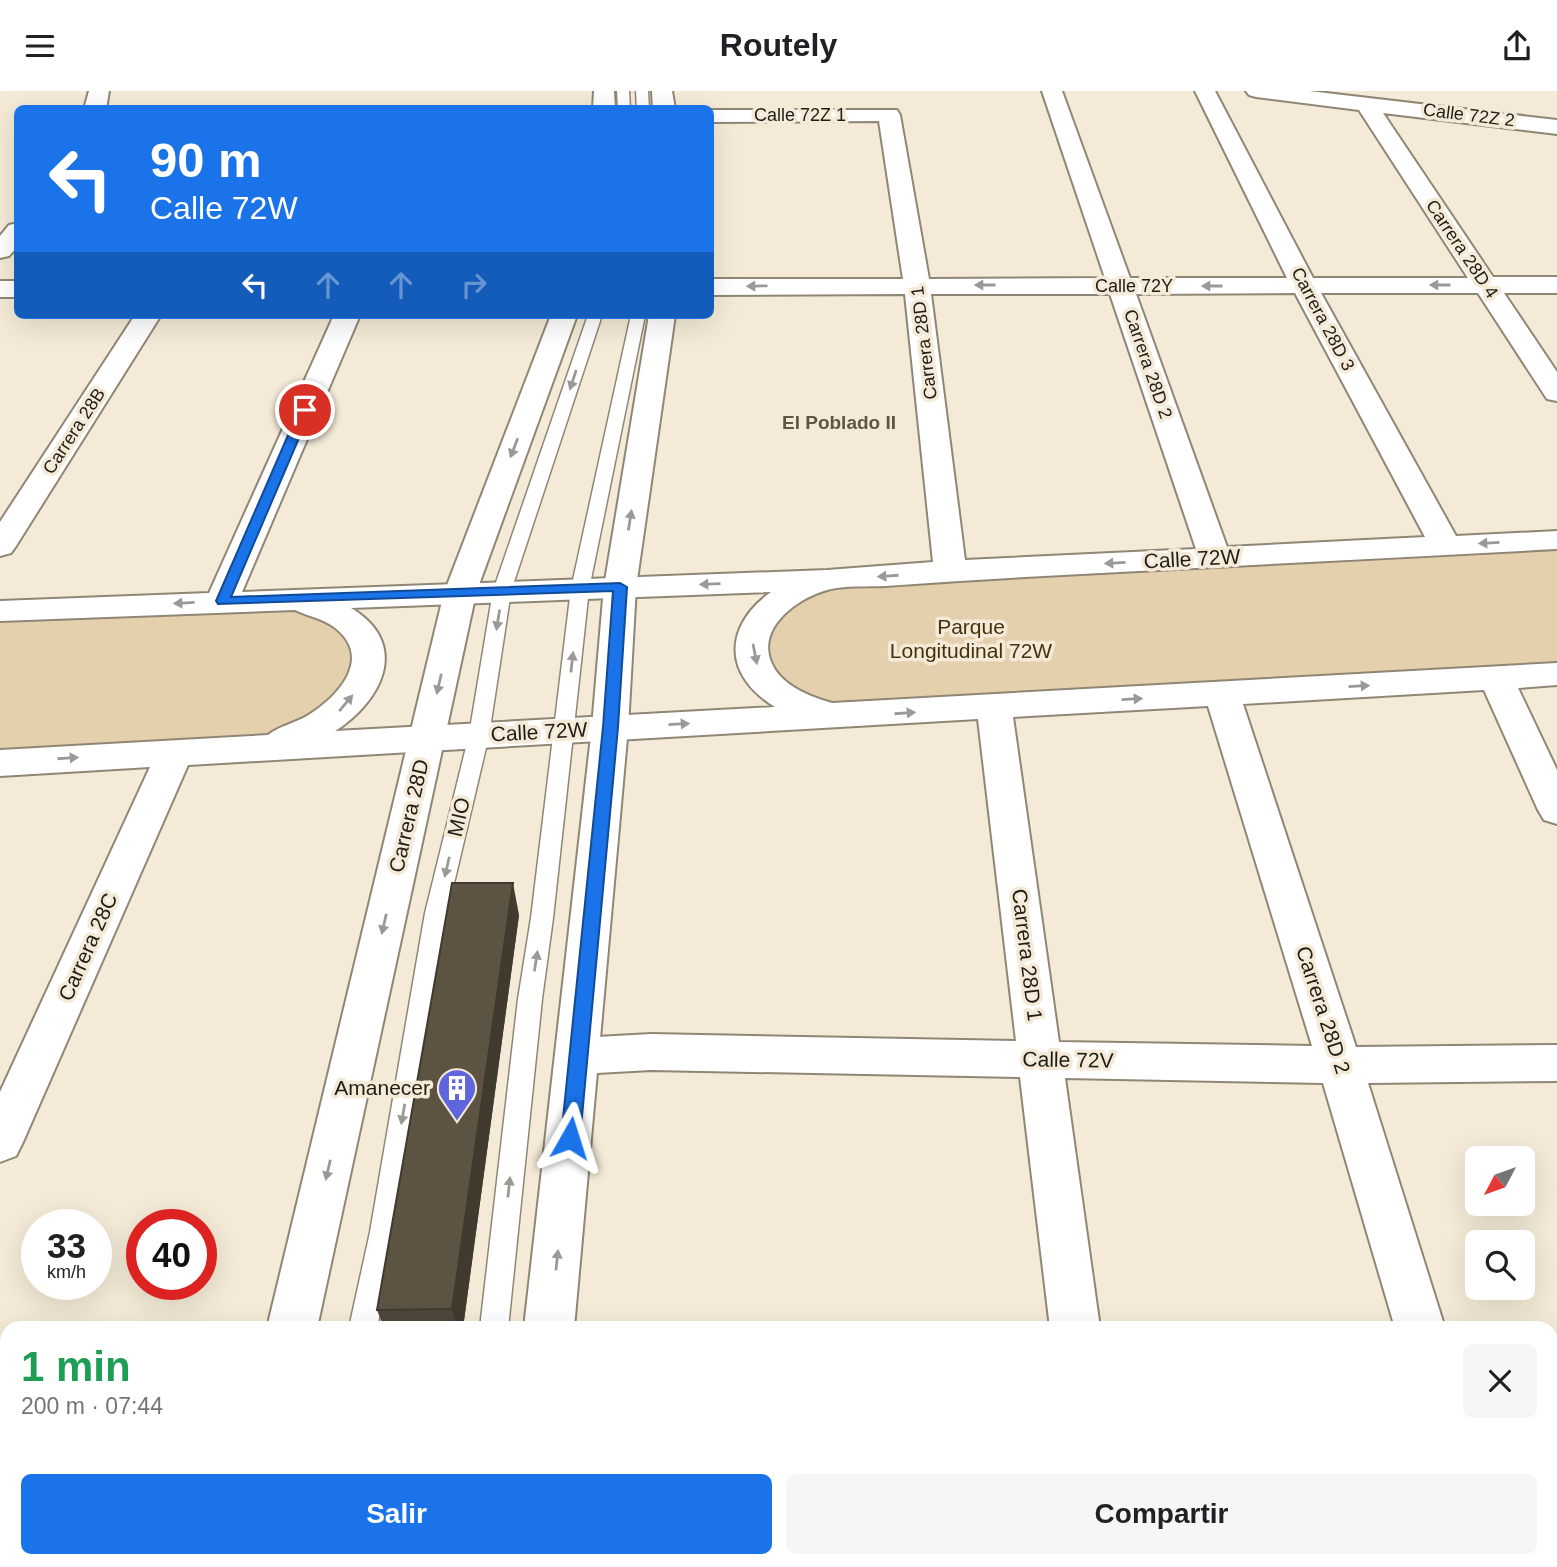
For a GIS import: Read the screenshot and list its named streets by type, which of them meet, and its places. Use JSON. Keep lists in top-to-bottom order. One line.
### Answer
{"streets":{"street":["Calle 72Z 1","Calle 72Z 2","Carrera 28D 4","Calle 72Y","Carrera 28D 3","Carrera 28D 1","Carrera 28D 2","Carrera 28B","Calle 72W","Carrera 28D","Carrera 28C","Calle 72V"],"lane":["MIO"]},"crossings":[["Calle 72Z 1","Carrera 28D 1"],["Calle 72Z 2","Carrera 28D 4"],["Carrera 28D 4","Calle 72Y"],["Calle 72Y","Carrera 28D 3"],["Calle 72Y","Carrera 28D 1"],["Calle 72Y","Carrera 28D 2"],["Carrera 28D 3","Calle 72W"],["Carrera 28D 1","Calle 72W"],["Carrera 28D 1","Calle 72V"],["Carrera 28D 2","Calle 72W"],["Carrera 28D 2","Calle 72V"],["Calle 72W","Carrera 28D"],["Calle 72W","MIO"],["Calle 72W","Carrera 28C"]],"one_way":["Calle 72Y"],"districts":["El Poblado II"],"parks":["Parque Longitudinal 72W"],"places":{"building":["Amanecer"]},"north":"bottom left","page":{"header":"Routely","turn":["90 m","Calle 72W"],"speed":"33 km/h","limit":"40","heading":["1 min","200 m · 07:44"],"buttons":["Salir","Compartir"]}}
